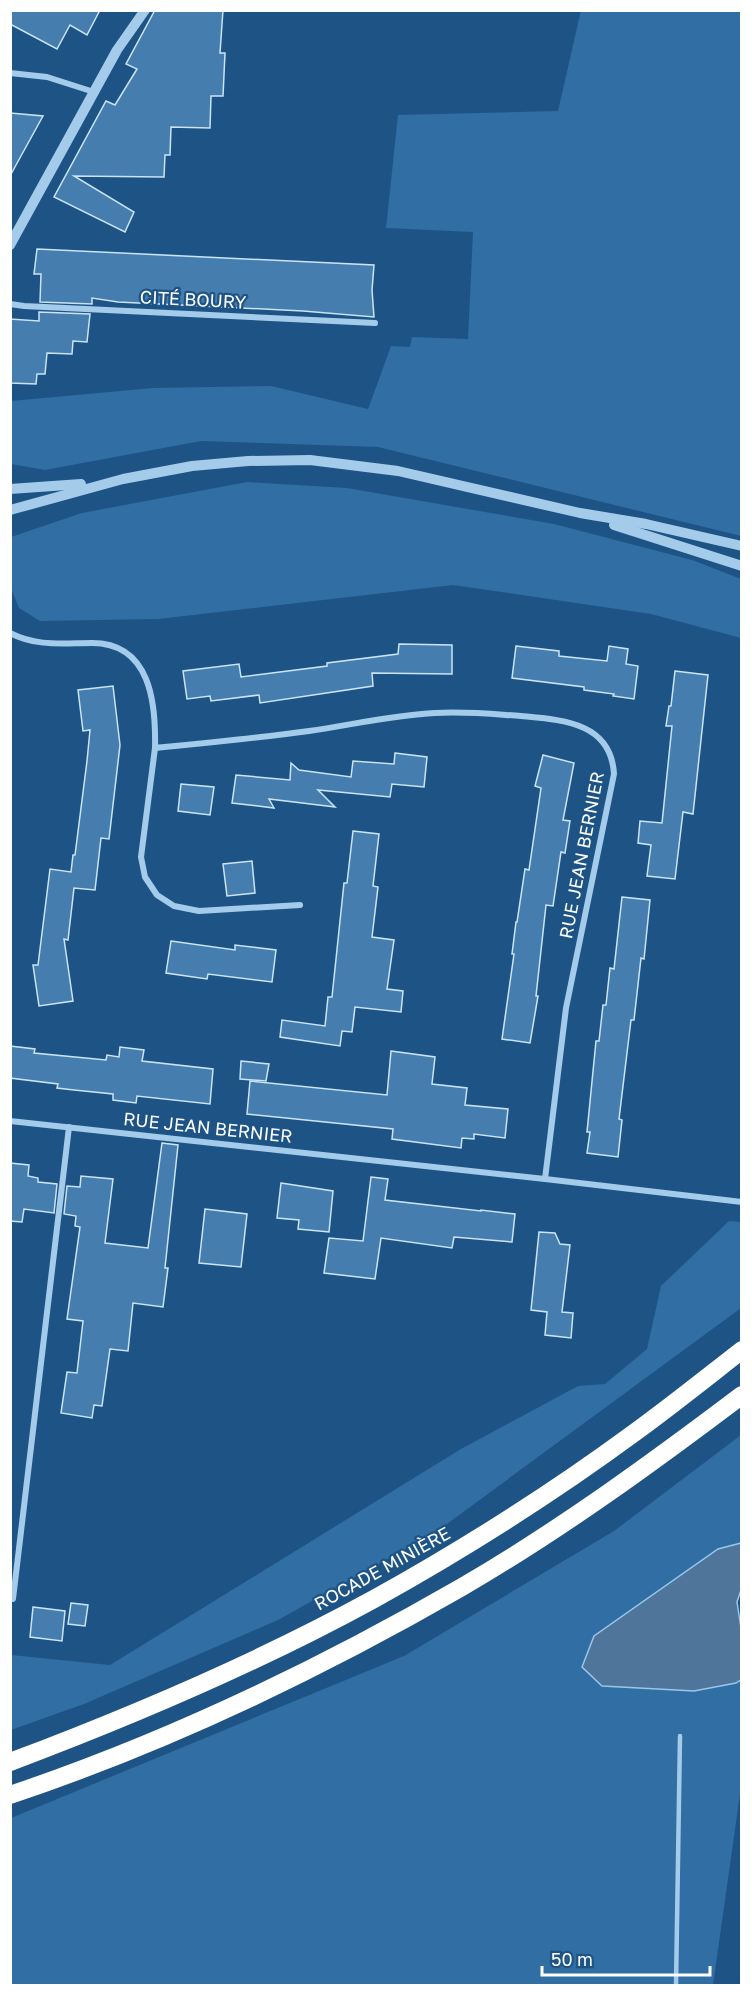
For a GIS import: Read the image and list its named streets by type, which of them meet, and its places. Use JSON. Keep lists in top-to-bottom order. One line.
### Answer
{"streets":{"highway":["ROCADE MINIÈRE"],"street":["CITÉ BOURY","RUE JEAN BERNIER"]},"scale_bar":"50 m"}
